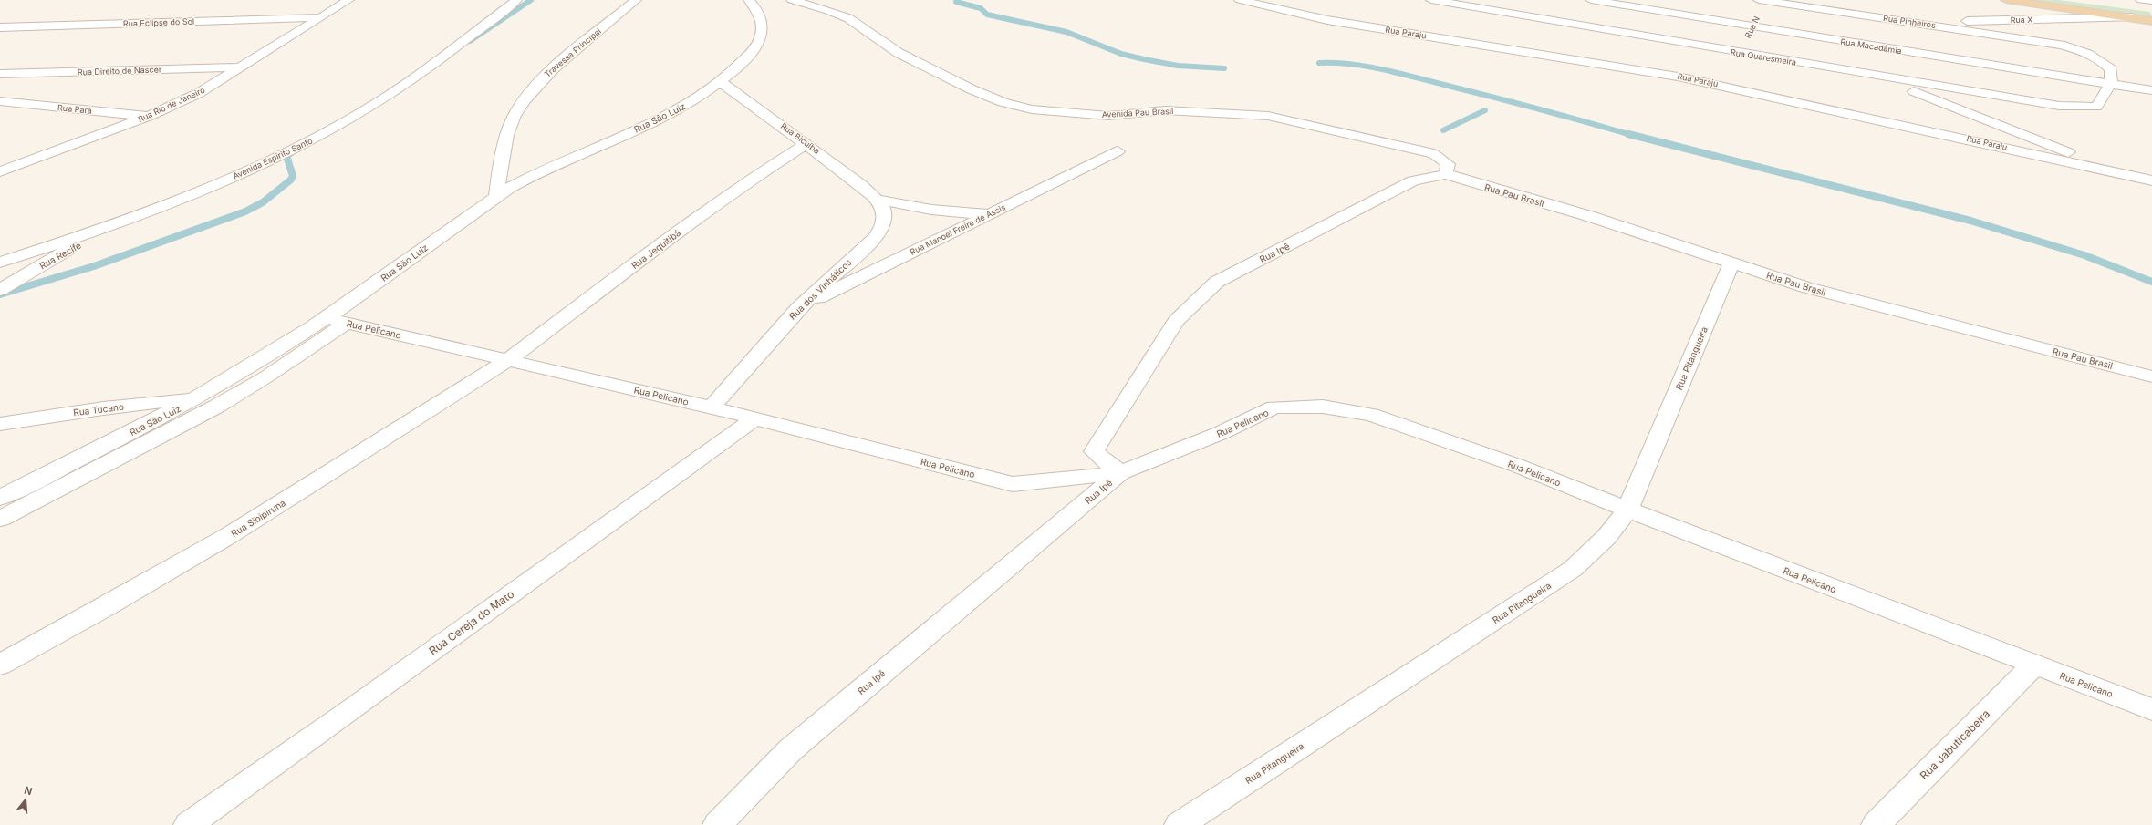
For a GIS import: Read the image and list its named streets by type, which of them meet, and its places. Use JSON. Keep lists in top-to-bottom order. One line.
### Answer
{"streets":{"street":["Rua X","Rua Pinheiros","Rua Eclipse do Sol","Rua N","Rua Paraju","Rua Macadâmia","Travessa Principal","Rua Quaresmeira","Rua Direito de Nascer","Rua Rio de Janeiro","Rua Pará","Avenida Pau Brasil","Rua São Luiz","Rua Bicuíba","Avenida Espírito Santo","Rua Pau Brasil","Rua Manoel Freire de Assis","Rua Jequitibá","Rua Ipê","Rua Recife","Rua dos Vinháticos","Rua Pelicano","Rua Pitangueira","Rua Tucano","Rua Sibipiruna","Rua Cereja do Mato","Rua Jabuticabeira"]},"crossings":[["Rua X","Rua Pinheiros"],["Rua Pinheiros","Rua N"],["Rua Pinheiros","Rua Macadâmia"],["Rua Pinheiros","Rua Quaresmeira"],["Rua Eclipse do Sol","Rua Rio de Janeiro"],["Rua N","Rua Macadâmia"],["Rua N","Rua Quaresmeira"],["Rua Macadâmia","Rua Quaresmeira"],["Travessa Principal","Rua São Luiz"],["Rua Direito de Nascer","Rua Rio de Janeiro"],["Rua Rio de Janeiro","Rua Pará"],["Avenida Pau Brasil","Rua Pau Brasil"],["Avenida Pau Brasil","Rua Ipê"],["Rua São Luiz","Rua Bicuíba"],["Rua São Luiz","Rua Pelicano"],["Rua São Luiz","Rua Tucano"],["Rua Bicuíba","Rua Jequitibá"],["Rua Bicuíba","Rua dos Vinháticos"],["Avenida Espírito Santo","Rua Recife"],["Rua Pau Brasil","Rua Ipê"],["Rua Pau Brasil","Rua Pitangueira"],["Rua Manoel Freire de Assis","Rua dos Vinháticos"],["Rua Jequitibá","Rua Pelicano"],["Rua Jequitibá","Rua Sibipiruna"],["Rua Ipê","Rua Pelicano"],["Rua dos Vinháticos","Rua Pelicano"],["Rua Pelicano","Rua Pitangueira"],["Rua Pelicano","Rua Sibipiruna"],["Rua Pelicano","Rua Cereja do Mato"],["Rua Pelicano","Rua Jabuticabeira"]],"north":"top"}
